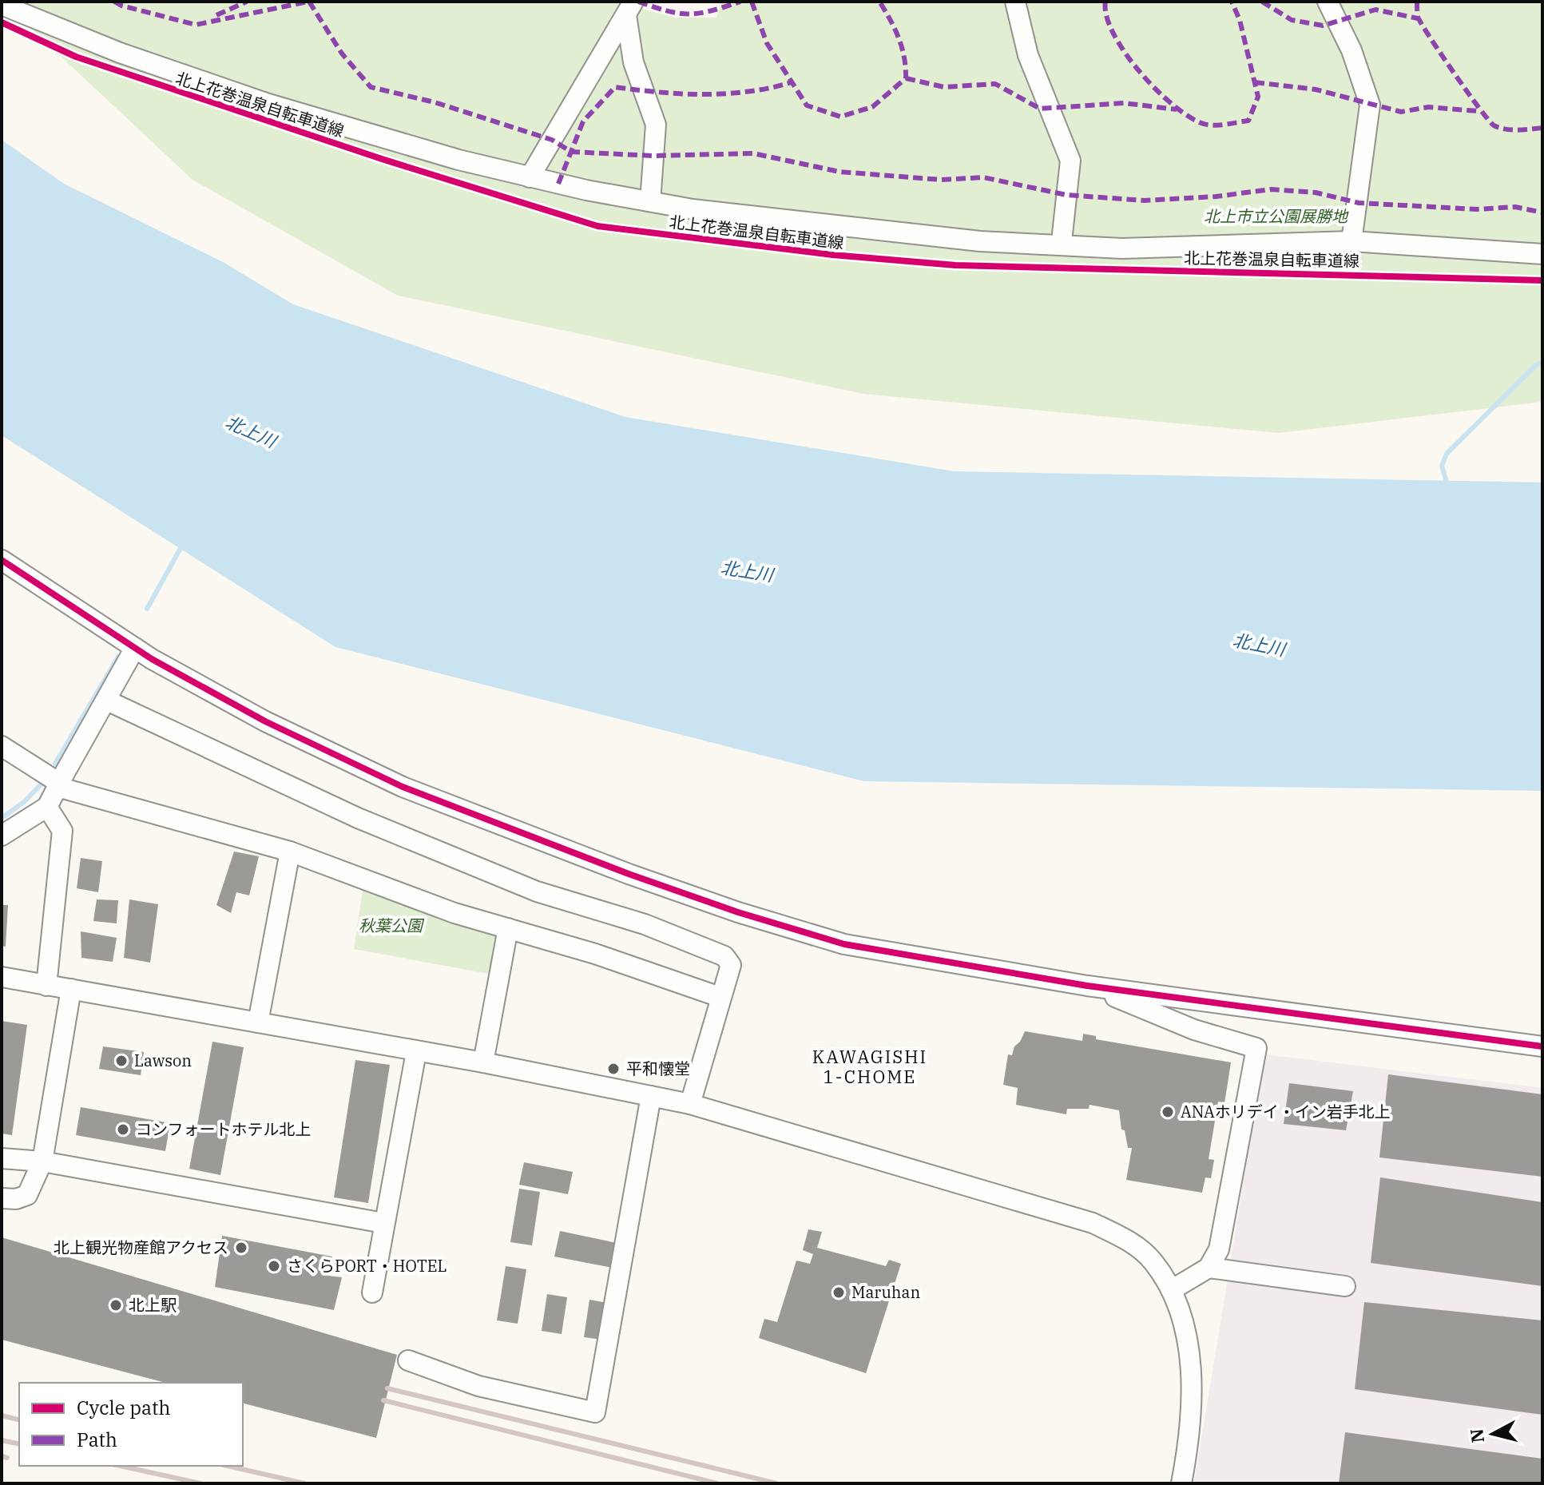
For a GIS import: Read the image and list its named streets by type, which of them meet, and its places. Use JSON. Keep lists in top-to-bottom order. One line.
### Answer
{"streets":{"cycle path":["北上花巻温泉自転車道線"]},"districts":["KAWAGISHI 1-CHOME"],"water":["北上川"],"parks":["北上市立公園展勝地","秋葉公園"],"places":["Lawson","平和懐堂","ANAホリデイ・イン岩手北上","コンフォートホテル北上","北上観光物産館アクセス","さくらPORT・HOTEL","Maruhan","北上駅"],"legend":["Cycle path","Path"],"north":"left"}
